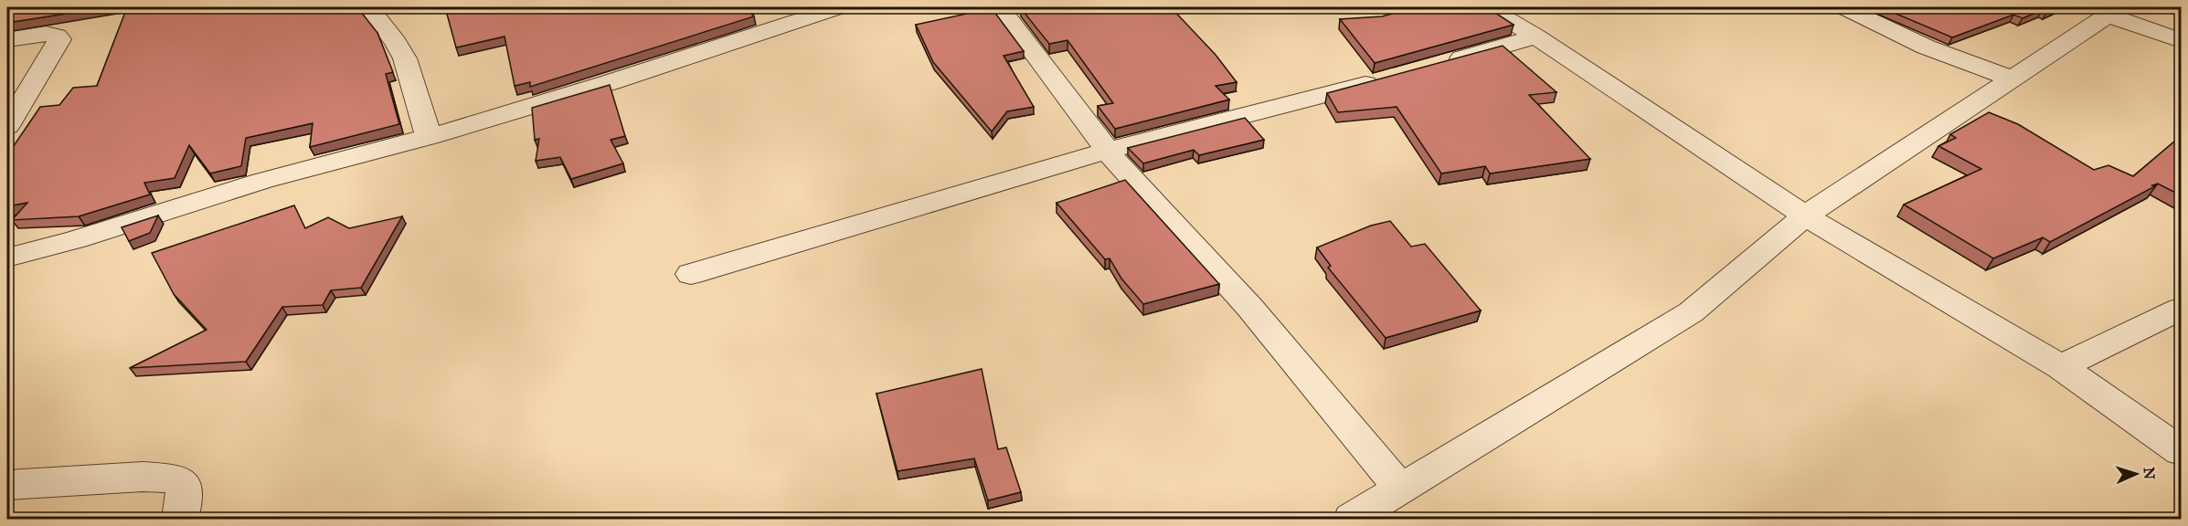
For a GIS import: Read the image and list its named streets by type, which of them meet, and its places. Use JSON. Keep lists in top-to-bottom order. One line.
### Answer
{"north":"right"}
